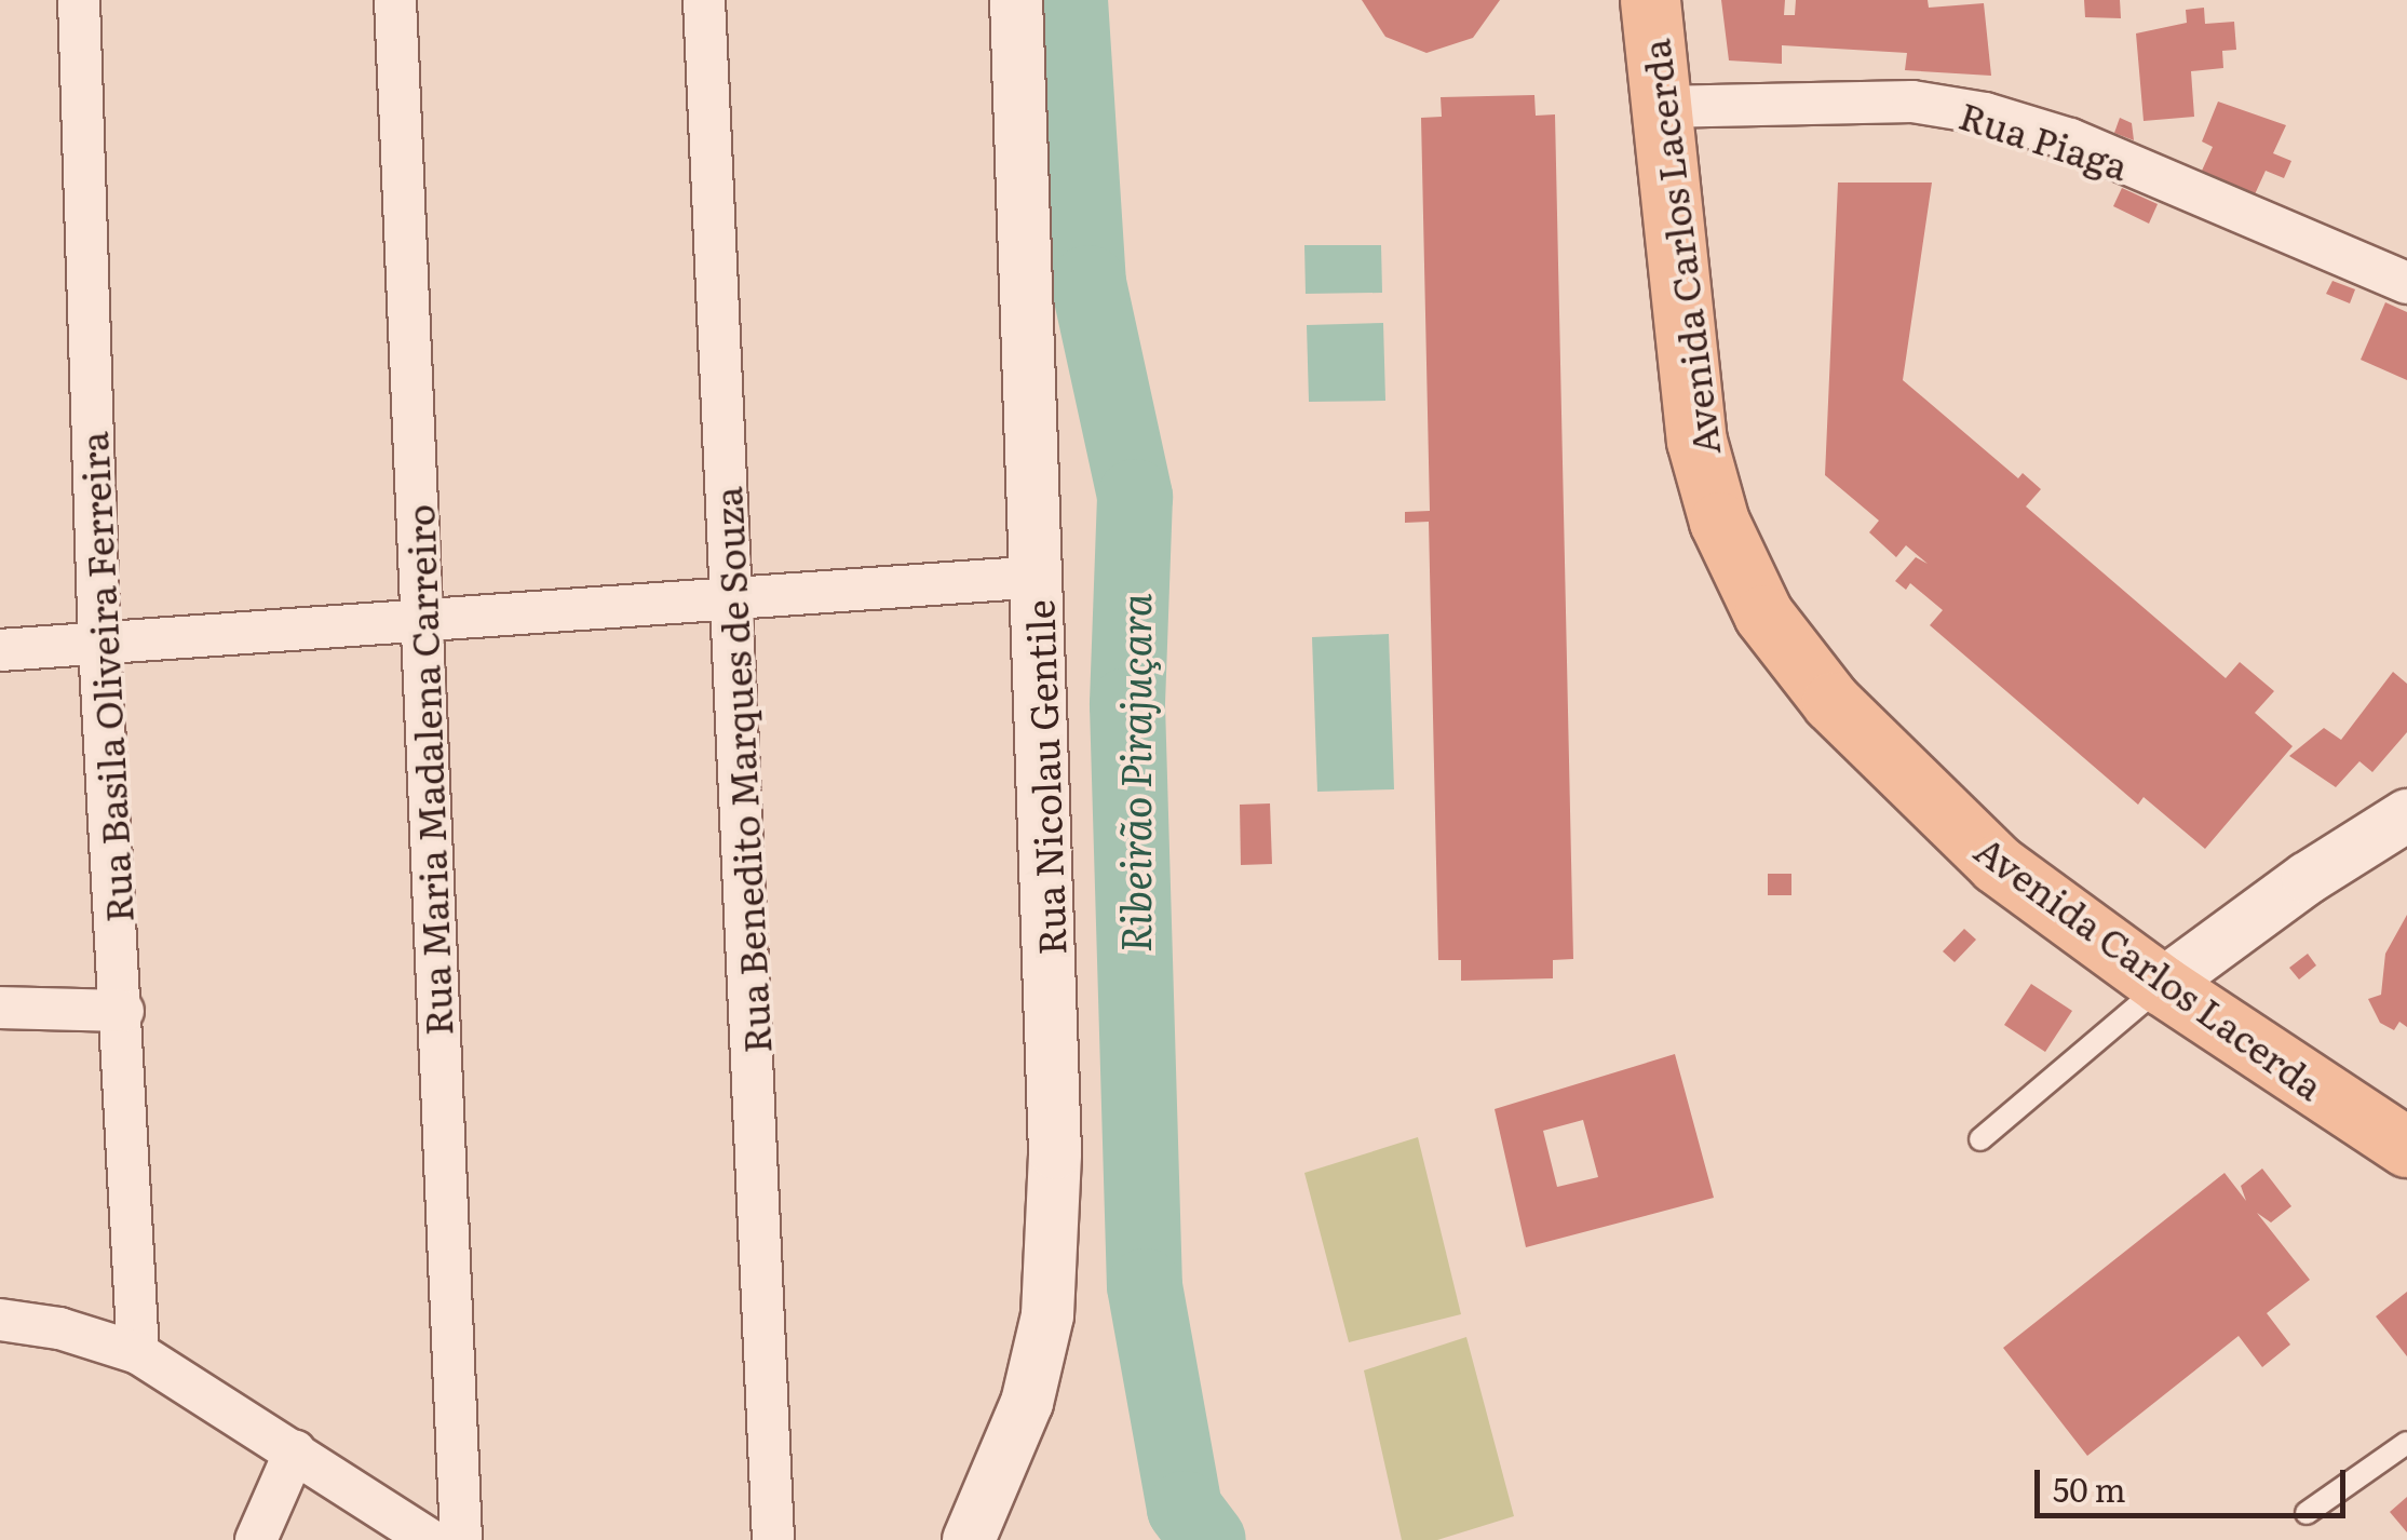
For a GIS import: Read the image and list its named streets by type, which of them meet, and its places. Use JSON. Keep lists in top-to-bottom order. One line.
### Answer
{"streets":{"main road":["Avenida Carlos Lacerda"],"street":["Rua Piaga","Rua Basila Oliveira Ferreira","Rua Maria Madalena Carreiro","Rua Benedito Marques de Souza","Rua Nicolau Gentile"]},"crossings":[["Rua Piaga","Avenida Carlos Lacerda"]],"water":["Ribeirão Pirajuçara"],"scale_bar":"50 m"}
